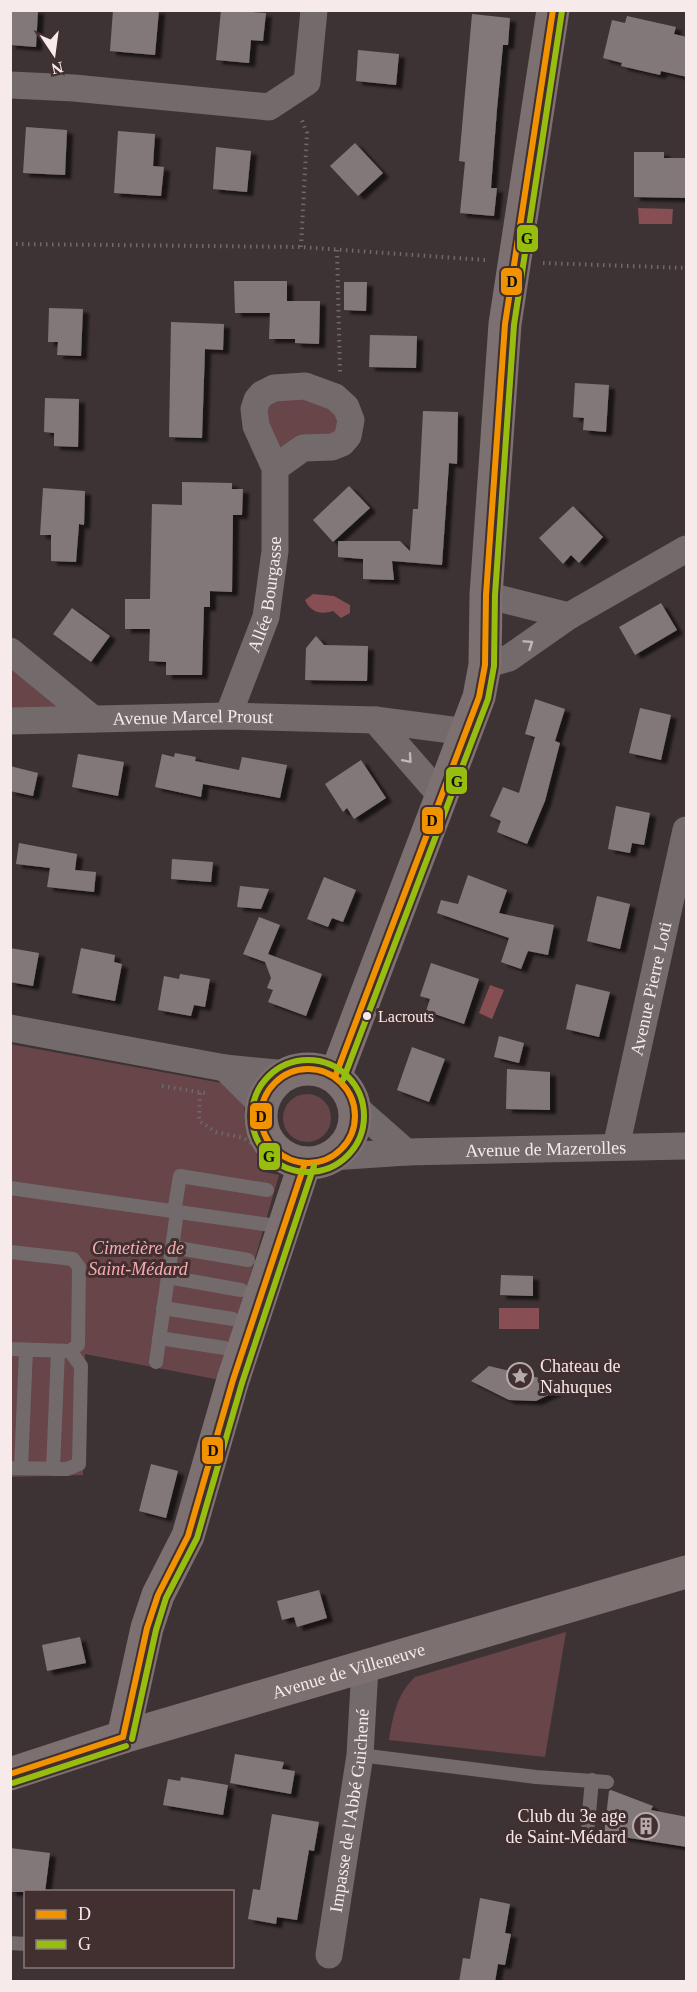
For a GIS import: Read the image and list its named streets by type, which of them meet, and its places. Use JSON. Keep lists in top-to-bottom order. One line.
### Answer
{"streets":{"street":["Allée Bourgasse","Avenue Marcel Proust","Avenue Pierre Loti","Avenue de Mazerolles","Avenue de Villeneuve","Impasse de l'Abbé Guichené"]},"crossings":[["Allée Bourgasse","Avenue Marcel Proust"],["Avenue Pierre Loti","Avenue de Mazerolles"],["Avenue de Villeneuve","Impasse de l'Abbé Guichené"]],"parks":["Cimetière de Saint-Médard"],"places":{"other":["Lacrouts"],"place":["Chateau de Nahuques"],"building":["Club du 3e age de Saint-Médard"]},"lines":["transit line D","transit line G"],"legend":["D","G"],"north":"bottom"}
